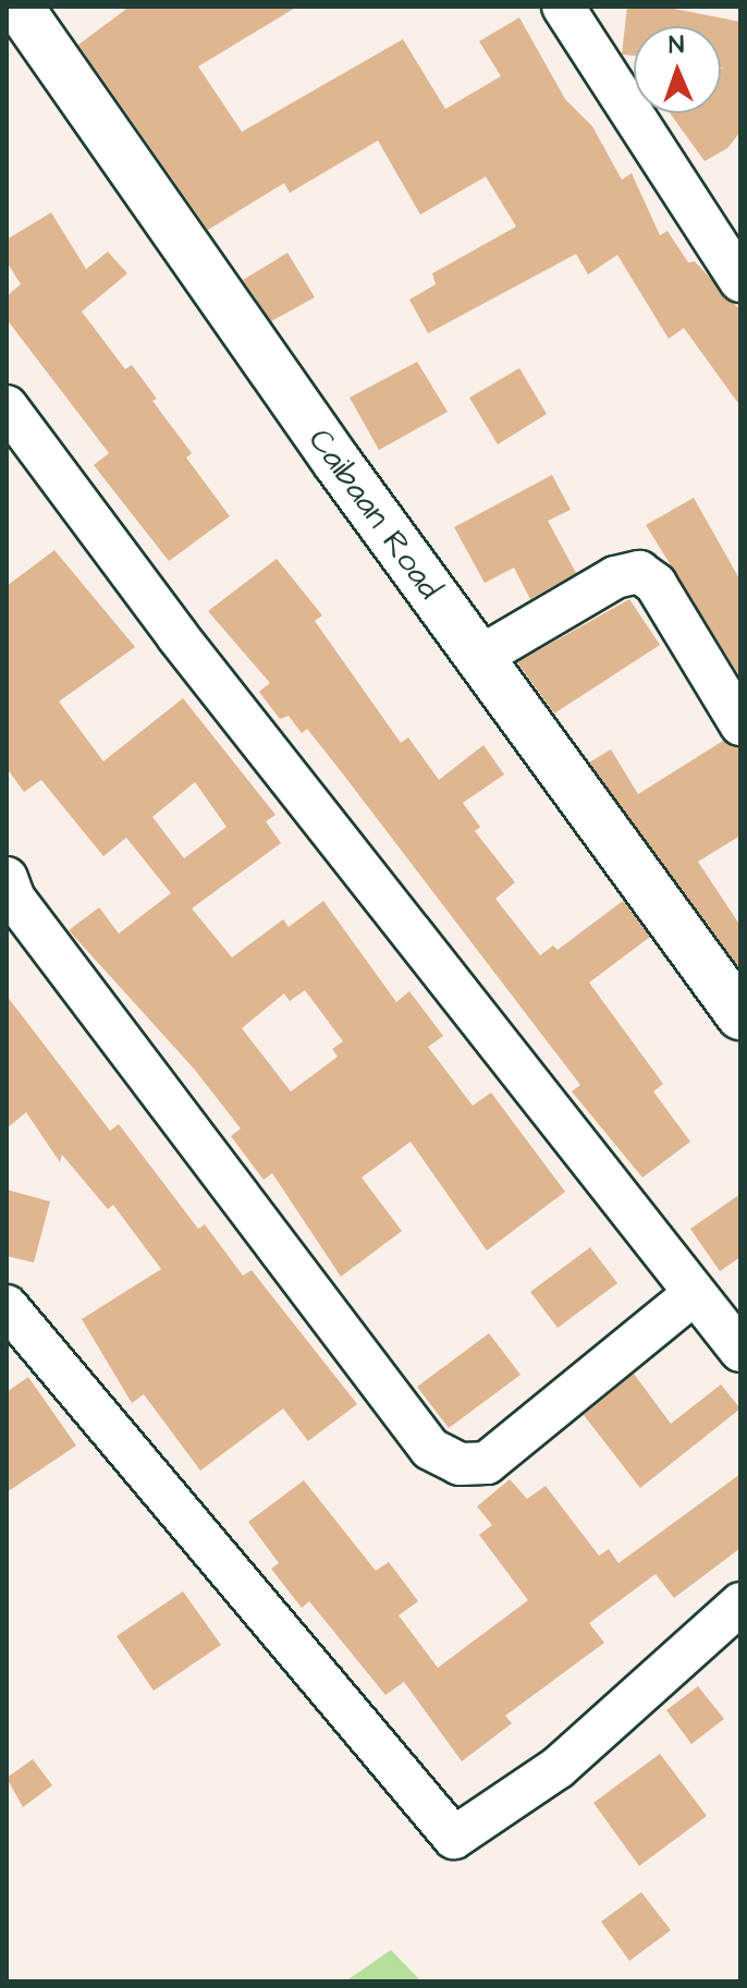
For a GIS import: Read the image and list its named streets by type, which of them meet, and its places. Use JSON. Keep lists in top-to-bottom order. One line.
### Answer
{"streets":{"street":["Caibaan Road"]},"north":"top"}
